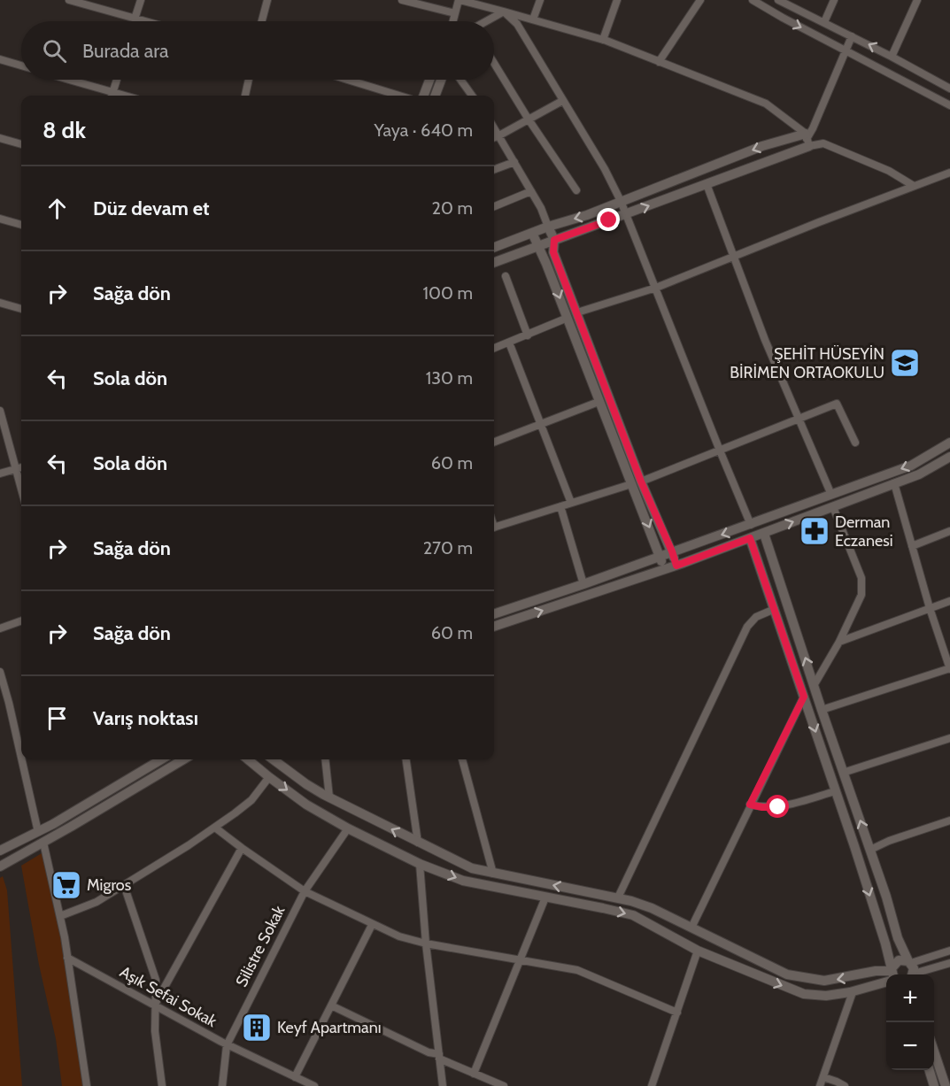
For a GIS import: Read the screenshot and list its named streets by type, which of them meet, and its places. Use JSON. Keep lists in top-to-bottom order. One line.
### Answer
{"streets":{"street":["Silistre Sokak","Aşık Sefai Sokak"]},"crossings":[["Silistre Sokak","Aşık Sefai Sokak"]],"places":{"school or university":["ŞEHİT HÜSEYİN BİRİMEN ORTAOKULU"],"pharmacy":["Derman Eczanesi"],"supermarket":["Migros"],"building":["Keyf Apartmanı"]},"page":{"search":"Burada ara","heading":["8 dk","Yaya · 640 m"],"list":[["Düz devam et","20 m"],["Sağa dön","100 m"],["Sola dön","130 m"],["Sola dön","60 m"],["Sağa dön","270 m"],["Sağa dön","60 m"],"Varış noktası"],"map_buttons":["+","−"]}}
